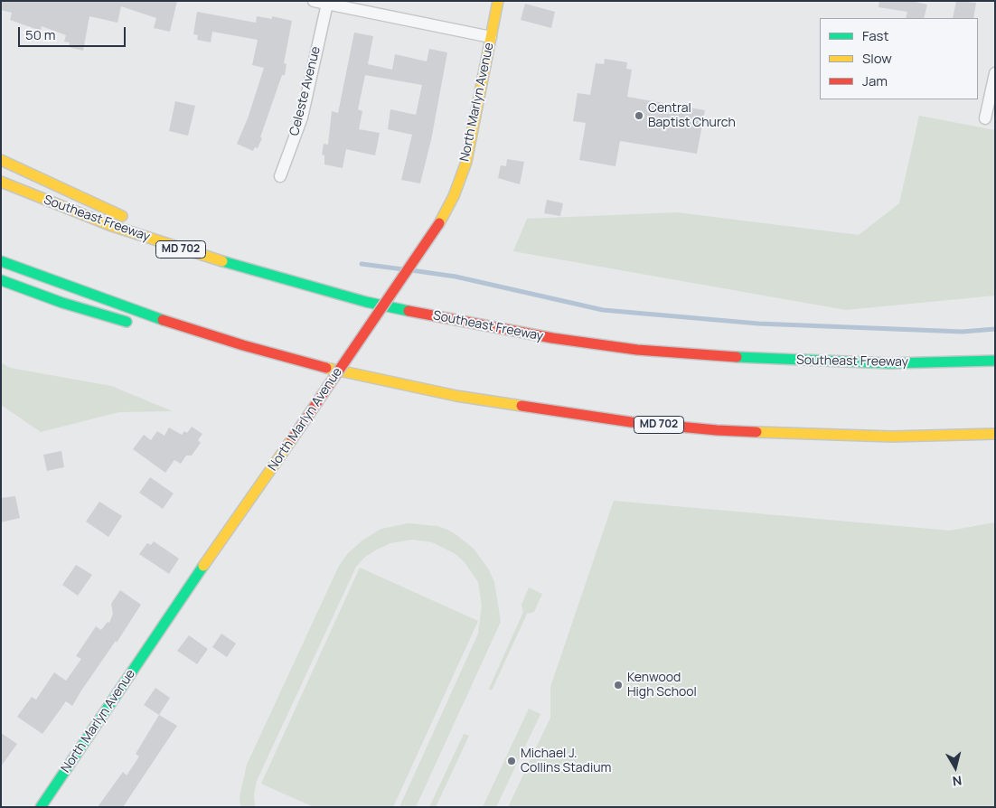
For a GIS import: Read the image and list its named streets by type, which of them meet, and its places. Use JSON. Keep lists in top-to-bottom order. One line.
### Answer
{"streets":{"main road":["North Marlyn Avenue","Southeast Freeway","MD 702"],"street":["Celeste Avenue"]},"places":["Central Baptist Church","Kenwood High School","Michael J. Collins Stadium"],"legend":["Fast","Slow","Jam"],"scale_bar":"50 m","north":"bottom"}
